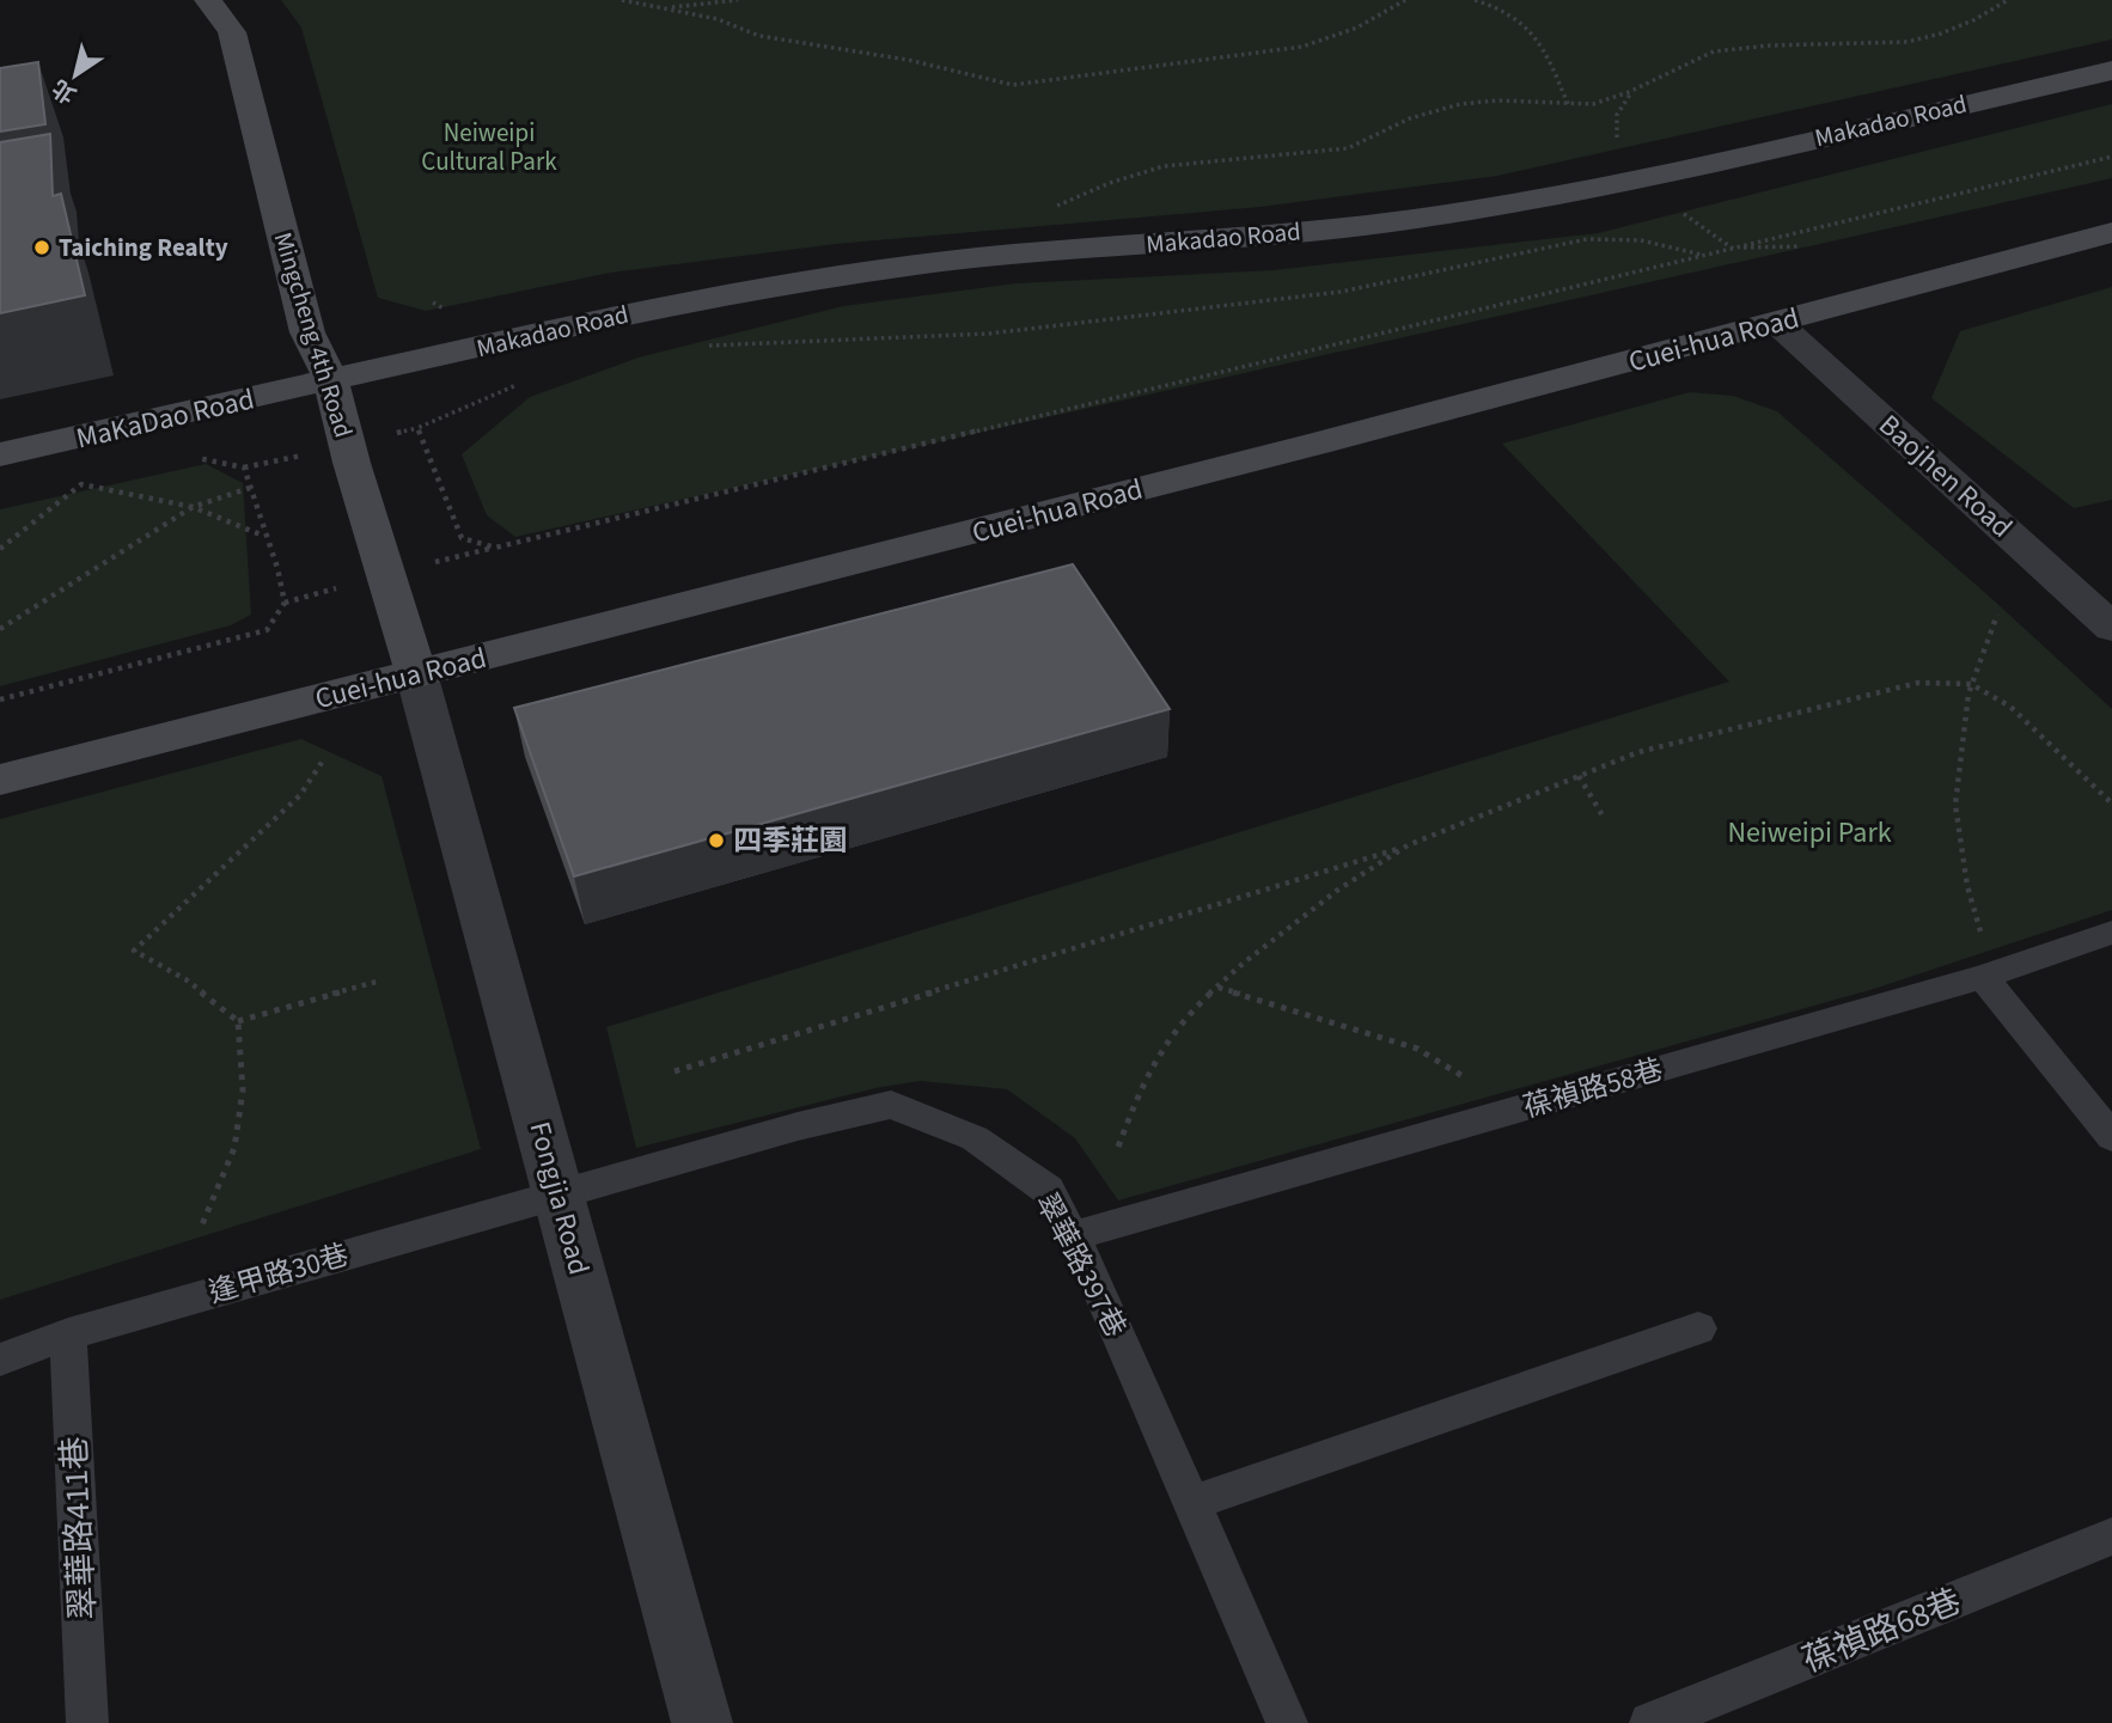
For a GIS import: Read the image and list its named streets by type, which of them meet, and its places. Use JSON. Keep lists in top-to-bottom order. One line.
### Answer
{"streets":{"street":["Makadao Road","Mingcheng 4th Road","Cuei-hua Road","MaKaDao Road","Baojhen Road","Fongjia Road"],"lane":["葆禎路58巷","翠華路397巷","逢甲路30巷","翠華路411巷","葆禎路68巷"]},"crossings":[["Makadao Road","Mingcheng 4th Road"],["Makadao Road","MaKaDao Road"],["Mingcheng 4th Road","Cuei-hua Road"],["Mingcheng 4th Road","MaKaDao Road"],["Mingcheng 4th Road","Fongjia Road"],["Cuei-hua Road","Baojhen Road"],["Cuei-hua Road","Fongjia Road"],["葆禎路58巷","翠華路397巷"],["Fongjia Road","翠華路397巷"],["Fongjia Road","逢甲路30巷"],["翠華路397巷","逢甲路30巷"],["逢甲路30巷","翠華路411巷"]],"parks":["Neiweipi Cultural Park","Neiweipi Park"],"places":["Taiching Realty","四季莊園"],"north":"bottom left"}
